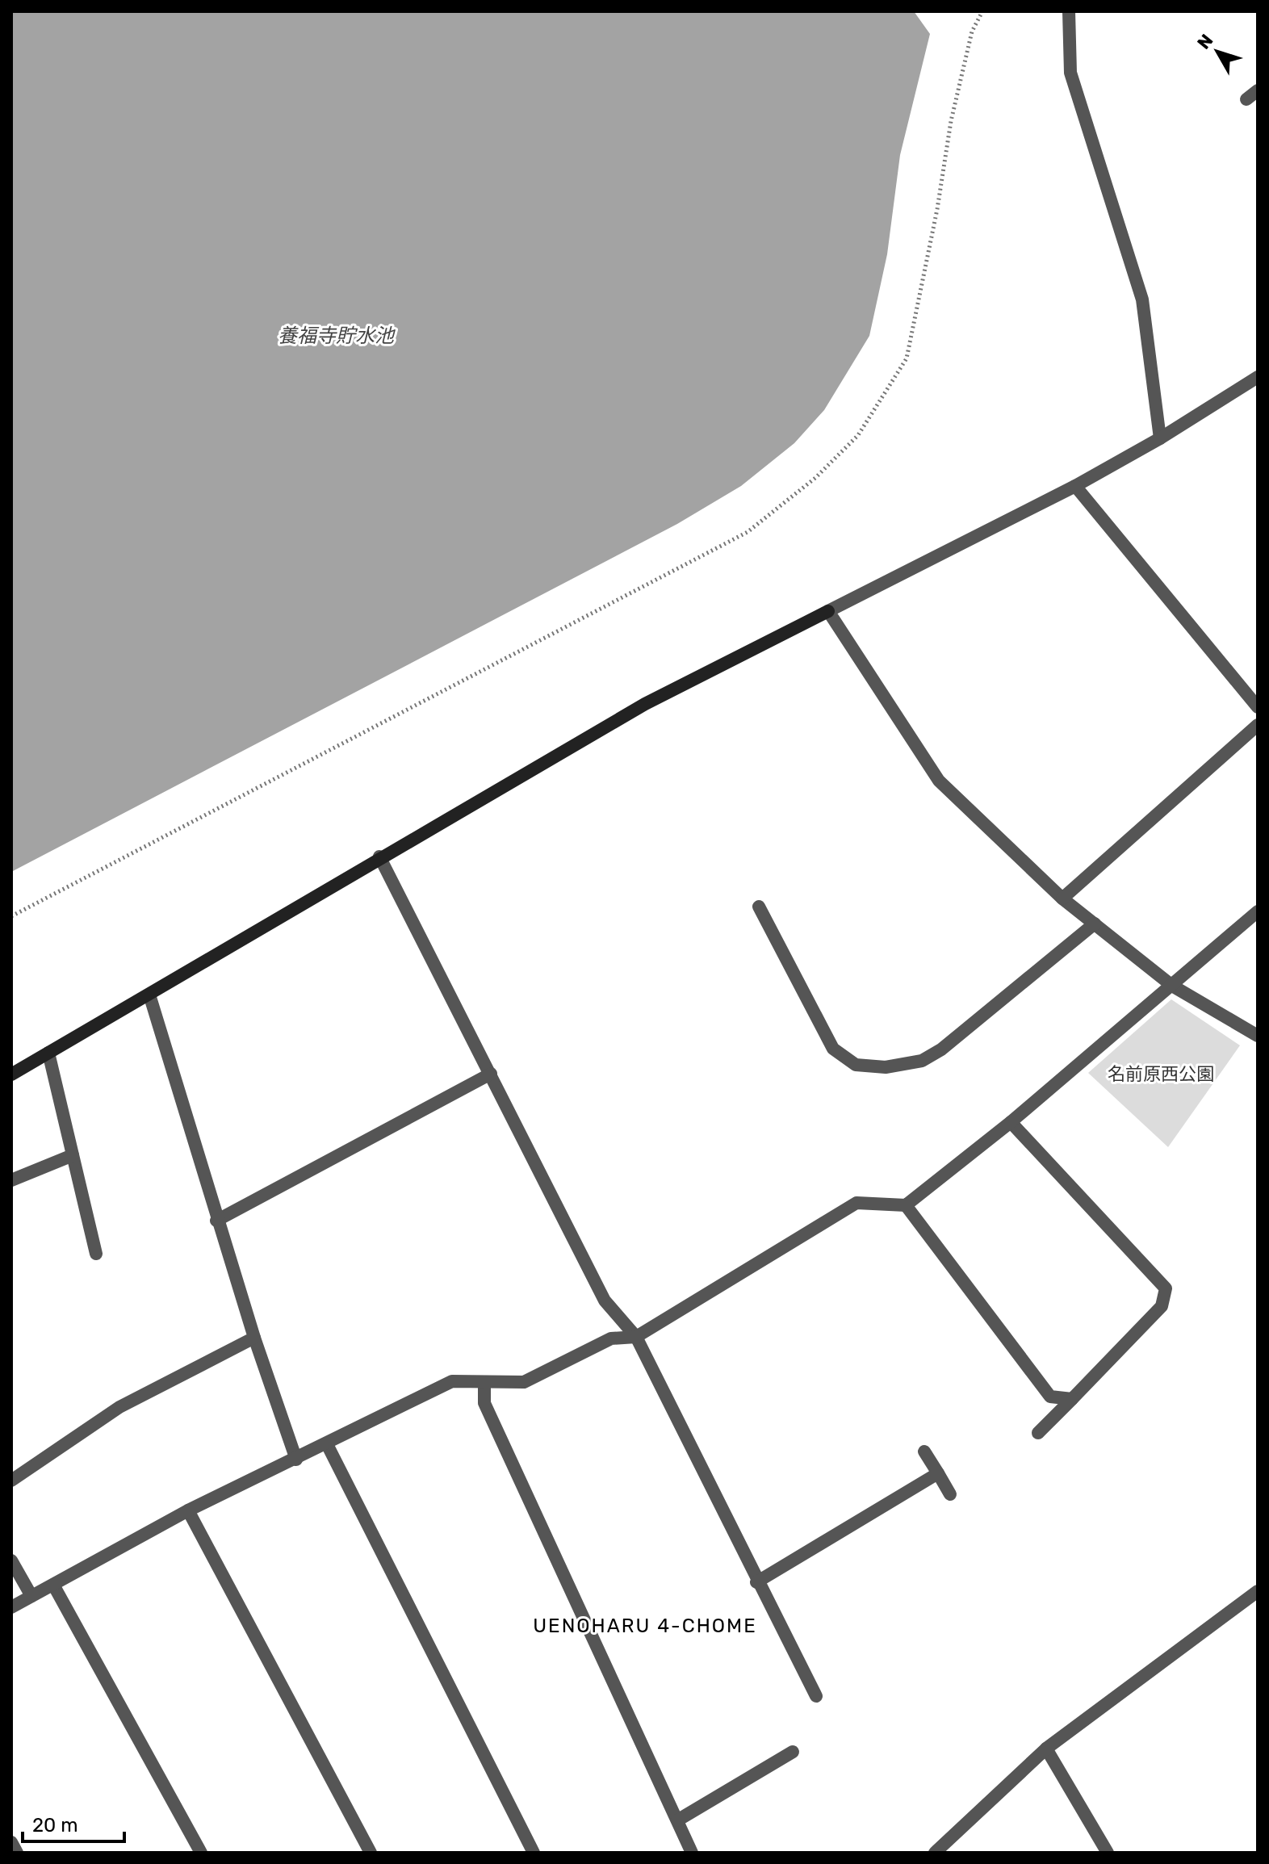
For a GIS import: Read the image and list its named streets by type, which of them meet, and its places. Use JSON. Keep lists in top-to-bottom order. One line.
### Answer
{"districts":["UENOHARU 4-CHOME"],"water":["養福寺貯水池"],"parks":["名前原西公園"],"scale_bar":"20 m","north":"top left"}
